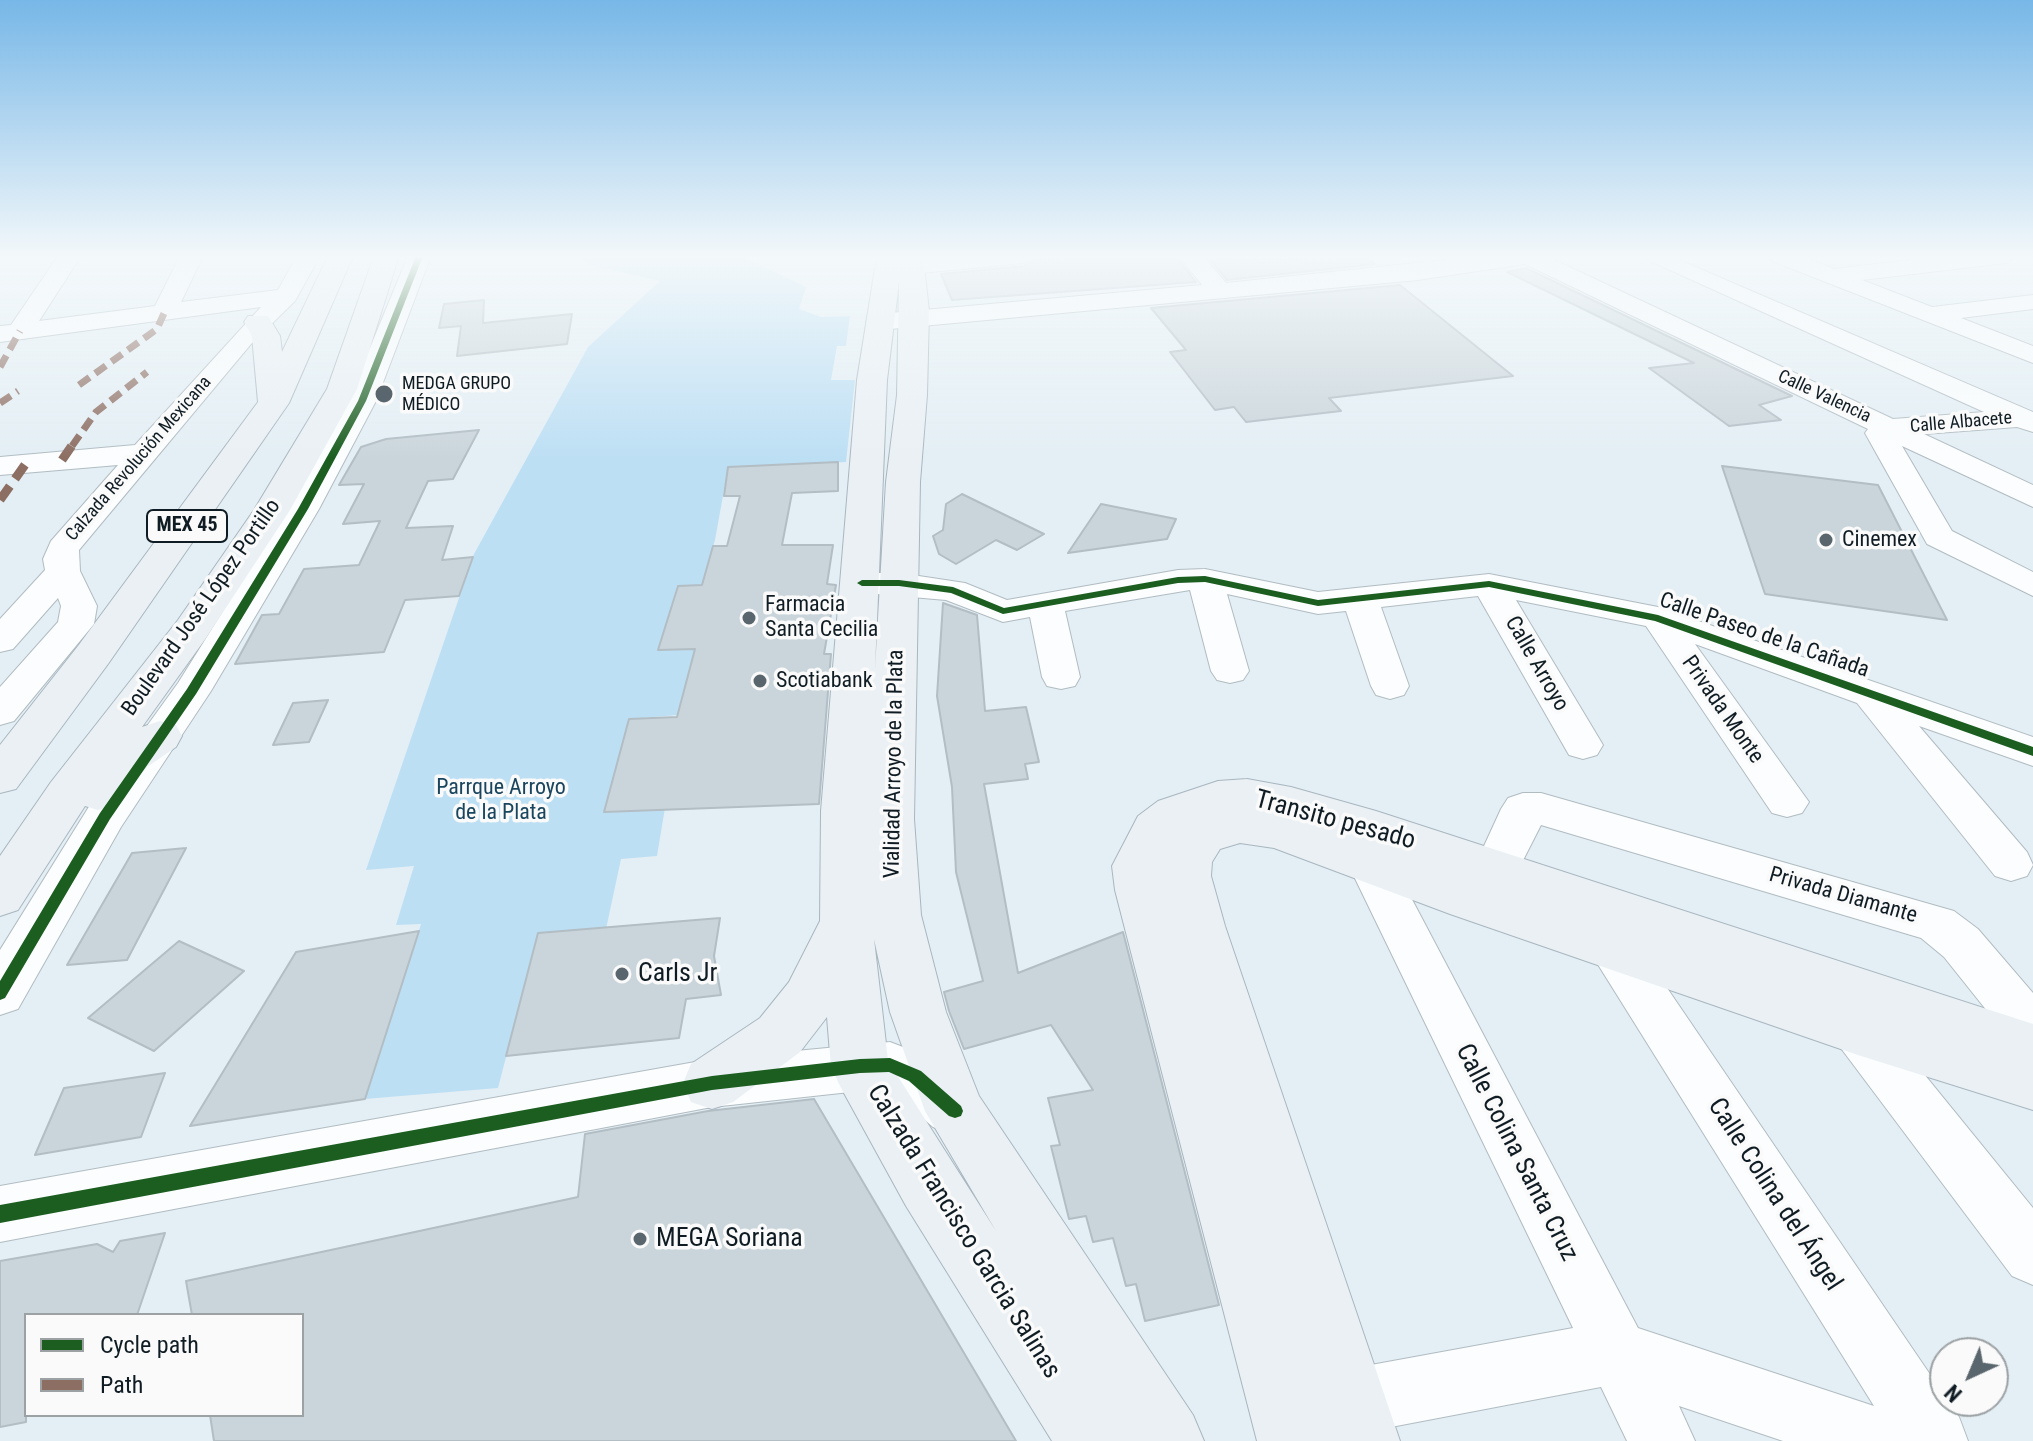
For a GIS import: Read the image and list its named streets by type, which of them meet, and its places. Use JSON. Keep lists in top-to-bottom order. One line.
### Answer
{"streets":{"main road":["MEX 45","Boulevard José López Portillo","Vialidad Arroyo de la Plata","Transito pesado","Calzada Francisco Garcia Salinas"],"street":["Calle Valencia","Calle Albacete","Calzada Revolución Mexicana","Calle Paseo de la Cañada","Calle Arroyo","Privada Monte","Privada Diamante","Calle Colina Santa Cruz","Calle Colina del Ángel"]},"crossings":[["Calle Valencia","Calle Albacete"],["Calle Paseo de la Cañada","Calle Arroyo"],["Calle Paseo de la Cañada","Privada Monte"],["Calle Paseo de la Cañada","Vialidad Arroyo de la Plata"],["Calle Paseo de la Cañada","Calzada Francisco Garcia Salinas"],["Vialidad Arroyo de la Plata","Calzada Francisco Garcia Salinas"],["Transito pesado","Privada Diamante"],["Transito pesado","Calle Colina Santa Cruz"],["Transito pesado","Calle Colina del Ángel"]],"parks":["Parrque Arroyo de la Plata"],"places":["MEDGA GRUPO MÉDICO","Cinemex","Farmacia Santa Cecilia","Scotiabank","Carls Jr","MEGA Soriana"],"legend":["Cycle path","Path"],"north":"bottom left"}
